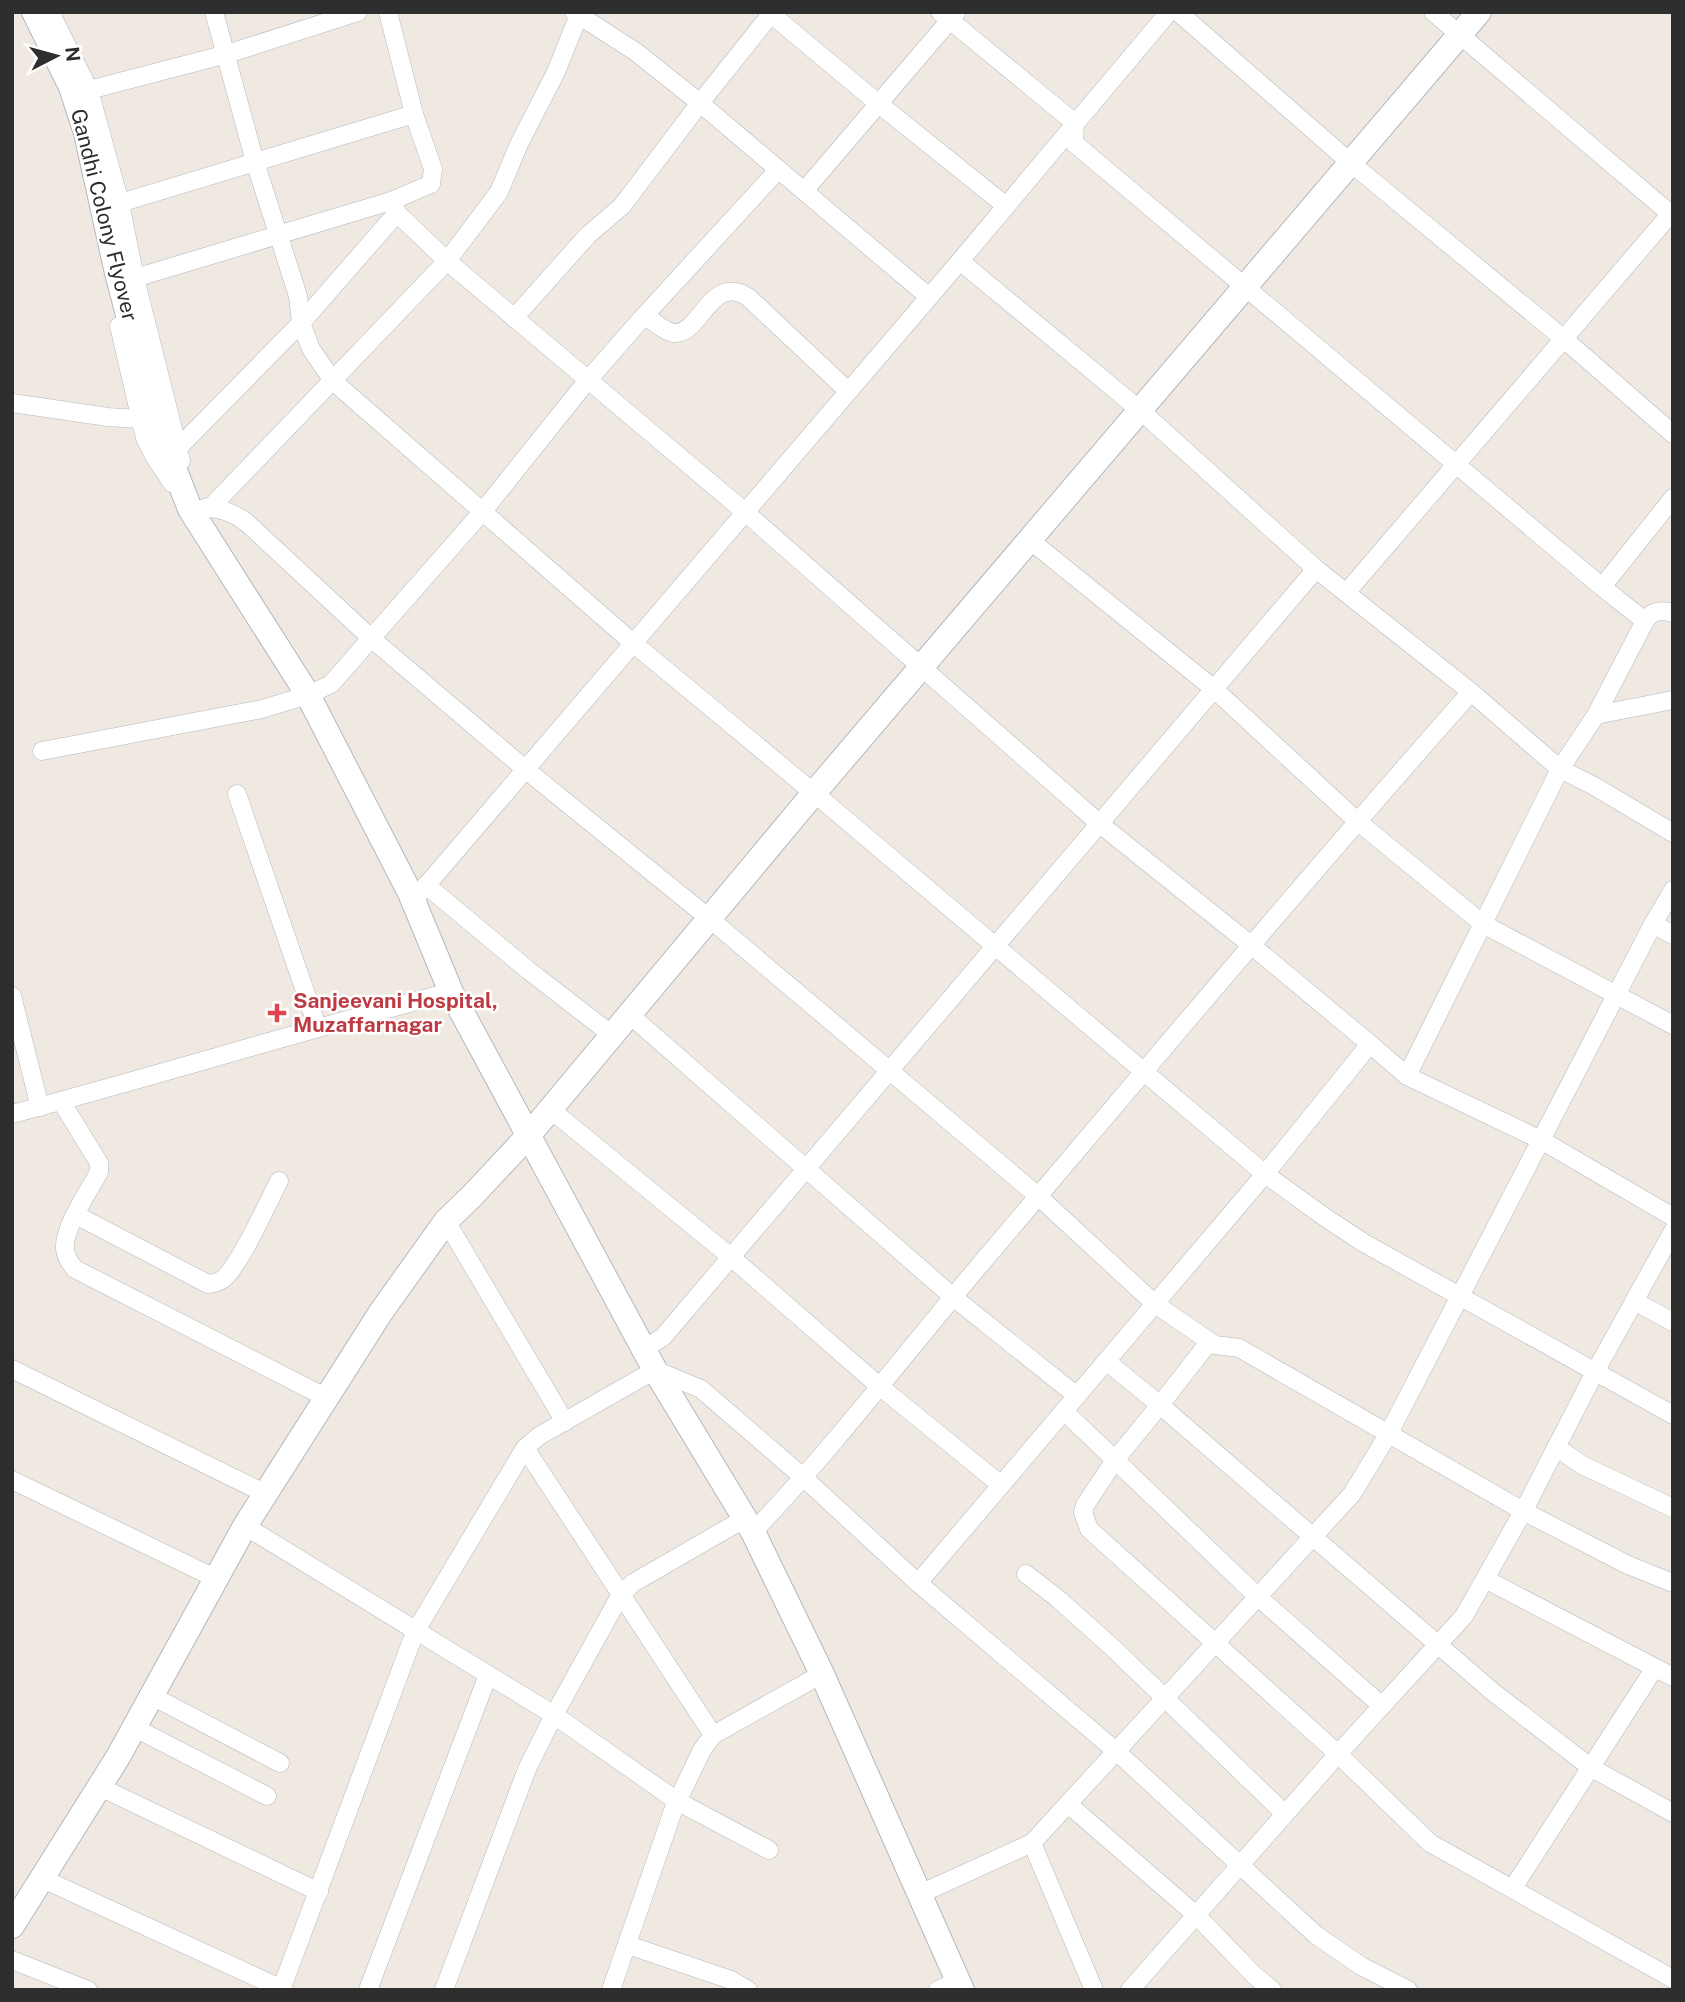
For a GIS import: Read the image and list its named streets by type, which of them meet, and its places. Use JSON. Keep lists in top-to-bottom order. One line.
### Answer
{"streets":{"street":["Gandhi Colony Flyover"]},"places":{"health":["Sanjeevani Hospital, Muzaffarnagar"]},"north":"right"}
